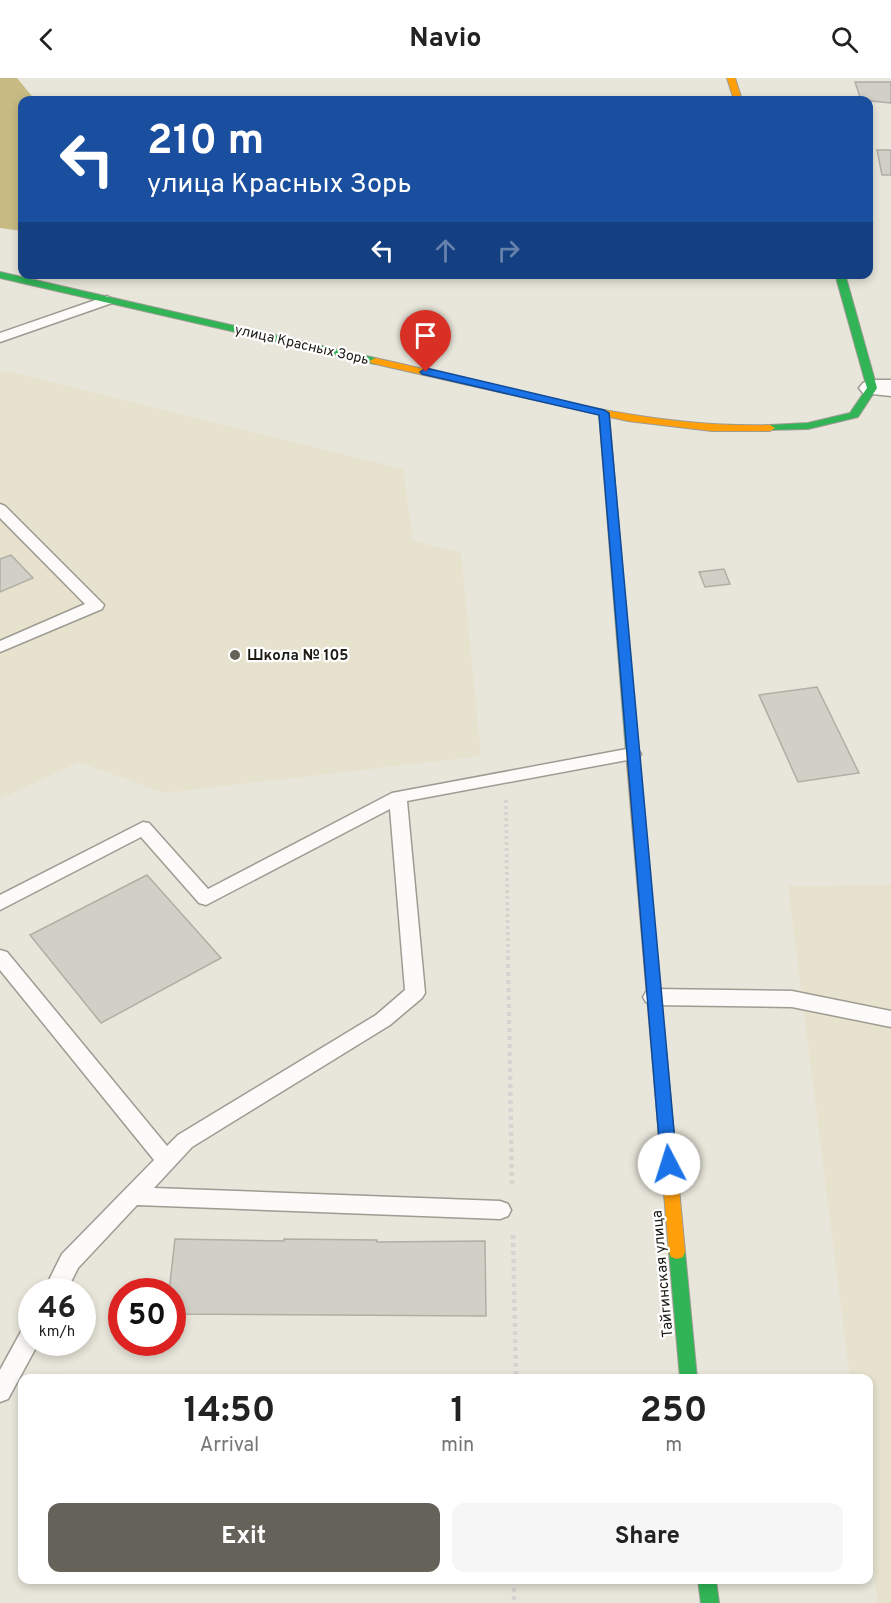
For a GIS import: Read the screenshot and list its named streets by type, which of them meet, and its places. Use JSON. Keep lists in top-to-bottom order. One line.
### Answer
{"streets":{"main road":["улица Красных Зорь","Тайгинская улица"]},"crossings":[["улица Красных Зорь","Тайгинская улица"]],"places":["Школа № 105"],"page":{"header":"Navio","turn":["210 m","улица Красных Зорь"],"speed":"46 km/h","limit":"50","eta":["14:50","Arrival","1","min","250","m"],"buttons":["Exit","Share"]}}
